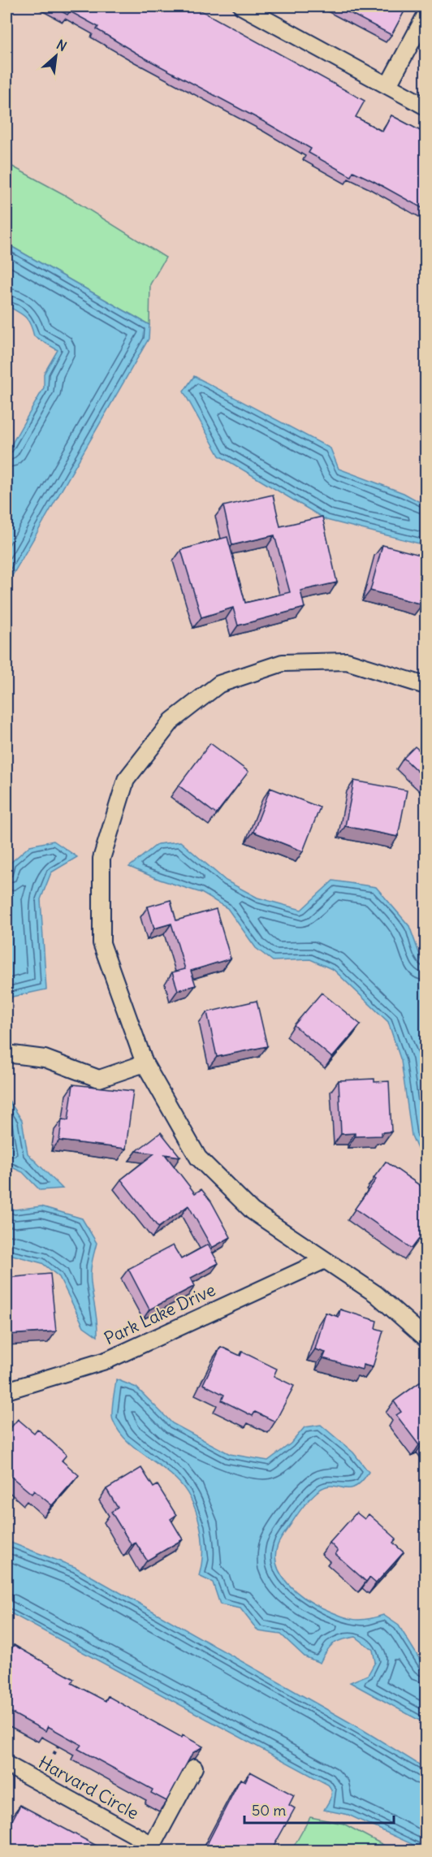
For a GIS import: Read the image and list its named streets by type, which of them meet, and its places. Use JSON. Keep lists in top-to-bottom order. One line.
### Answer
{"streets":{"street":["Park Lake Drive","Harvard Circle"]},"scale_bar":"50 m","north":"top right"}
